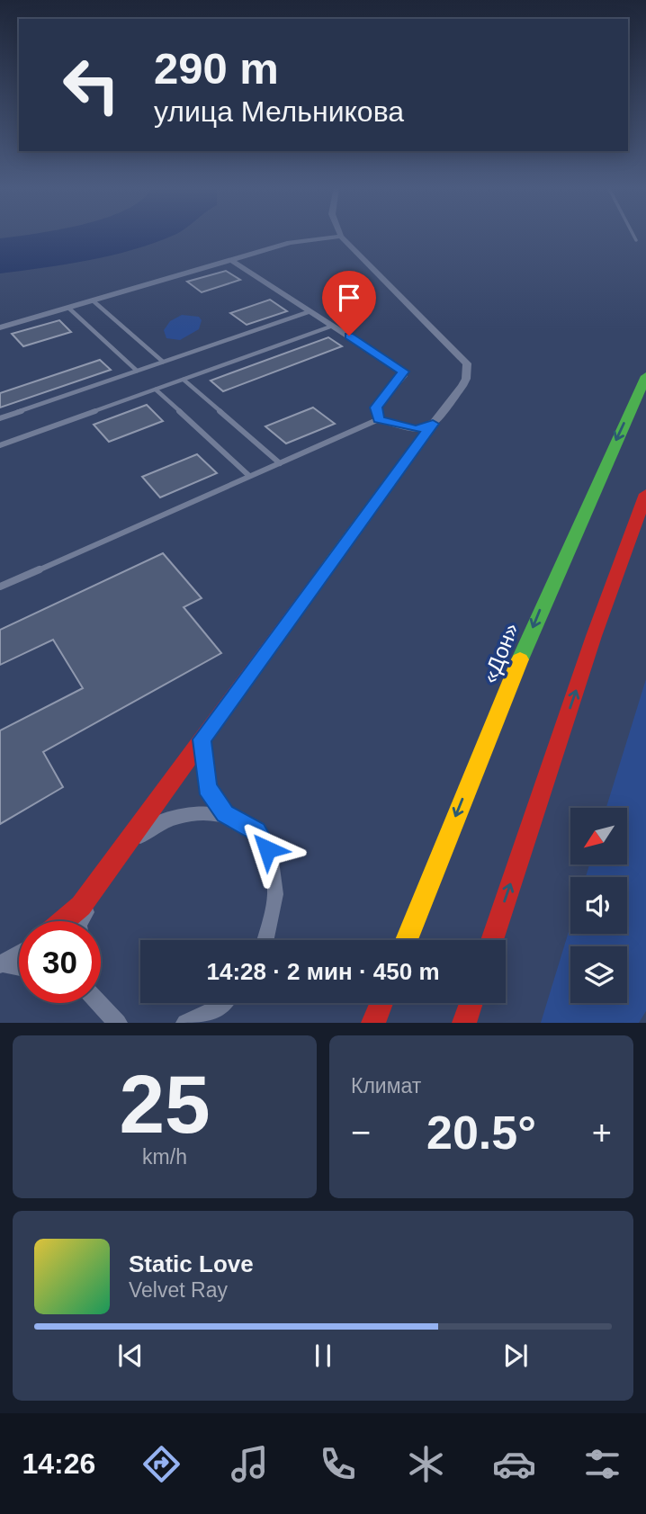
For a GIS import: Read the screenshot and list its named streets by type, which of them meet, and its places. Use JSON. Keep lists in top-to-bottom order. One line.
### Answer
{"streets":{"main road":["«Дон»"]},"north":"bottom left","page":{"turn":["290 m","улица Мельникова"],"limit":"30","trip":"14:28 · 2 мин · 450 m","tile":[["25","km/h"],"Климат"],"heat":["−","20.5°","+"],"song":["Static Love","Velvet Ray"],"tabs":"14:26"}}
